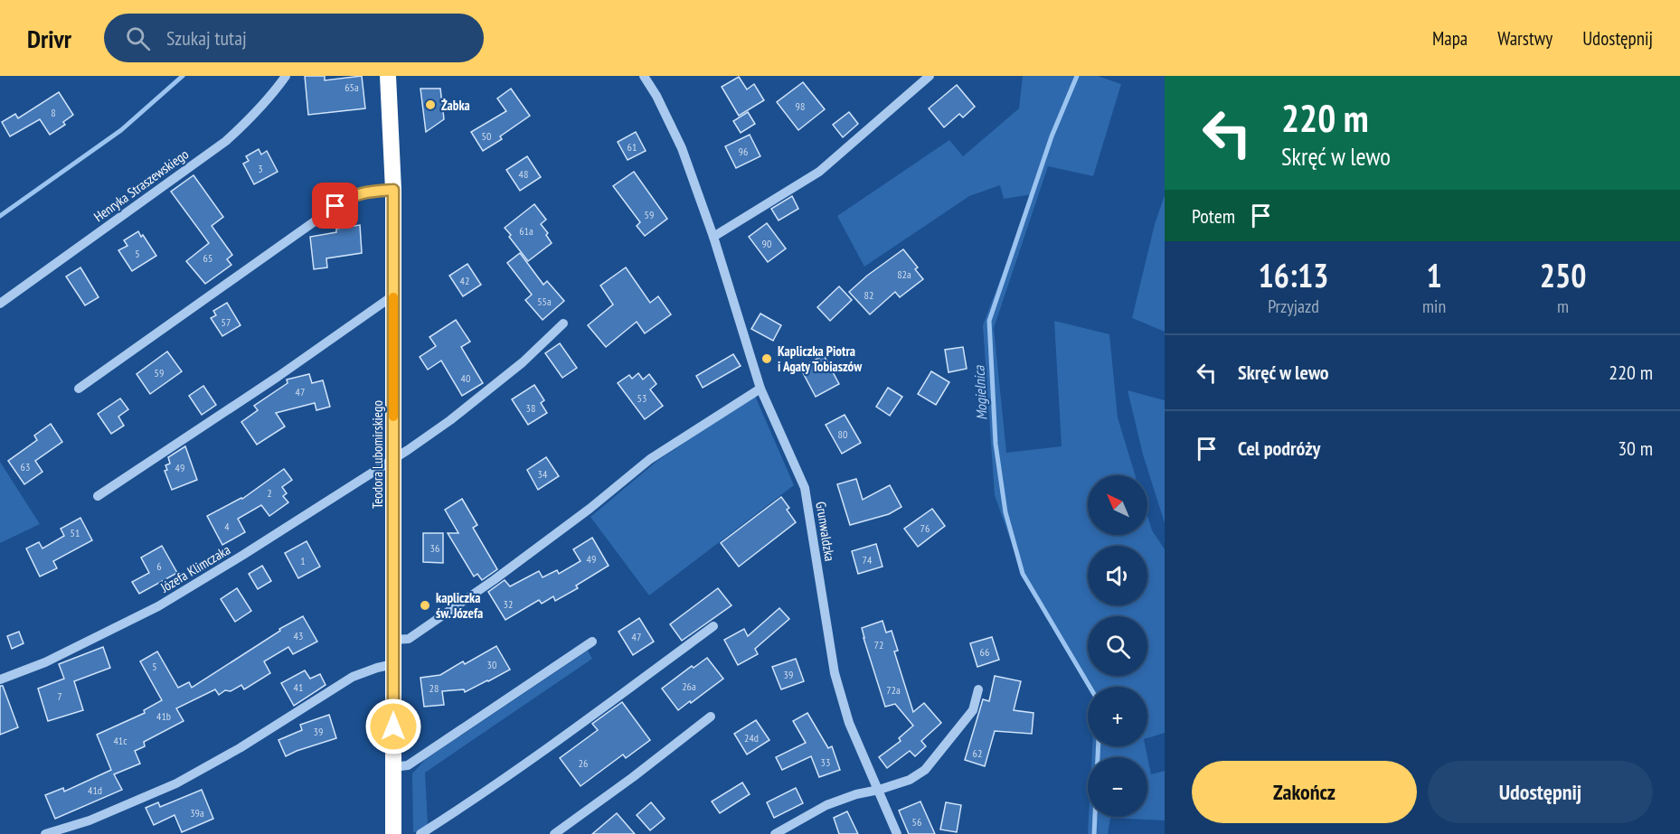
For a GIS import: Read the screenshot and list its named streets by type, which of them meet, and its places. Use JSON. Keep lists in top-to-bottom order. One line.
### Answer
{"streets":{"highway":["Teodora Lubomirskiego"],"street":["Henryka Straszewskiego","Grunwaldzka","Józefa Klimczaka"]},"crossings":[["Teodora Lubomirskiego","Józefa Klimczaka"]],"water":["Mogielnica"],"places":["Żabka","Kapliczka Piotra i Agaty Tobiaszów","kapliczka św. Józefa"],"house_numbers":["65a","98","8","50","61","96","3","48","59","61a","90","5","65","82a","42","82","55a","57","59","40","47","53","38","80","63","49","34","2","4","76","51","36","49","74","1","6","32","43","47","72","66","30","5","39","26a","41","28","72a","7","41b","39","24d","41c","62","33","26","41d","39a","56"],"north":"top left","page":{"header":"Drivr","search":"Szukaj tutaj","nav":["Mapa","Warstwy","Udostępnij"],"turn":["220 m","Skręć w lewo"],"then":"Potem","eta":["16:13","Przyjazd","1","min","250","m"],"list":[{"name":"Skręć w lewo","value":"220 m"},{"name":"Cel podróży","value":"30 m"}],"map_buttons":["+","−"],"buttons":["Zakończ","Udostępnij"]}}
